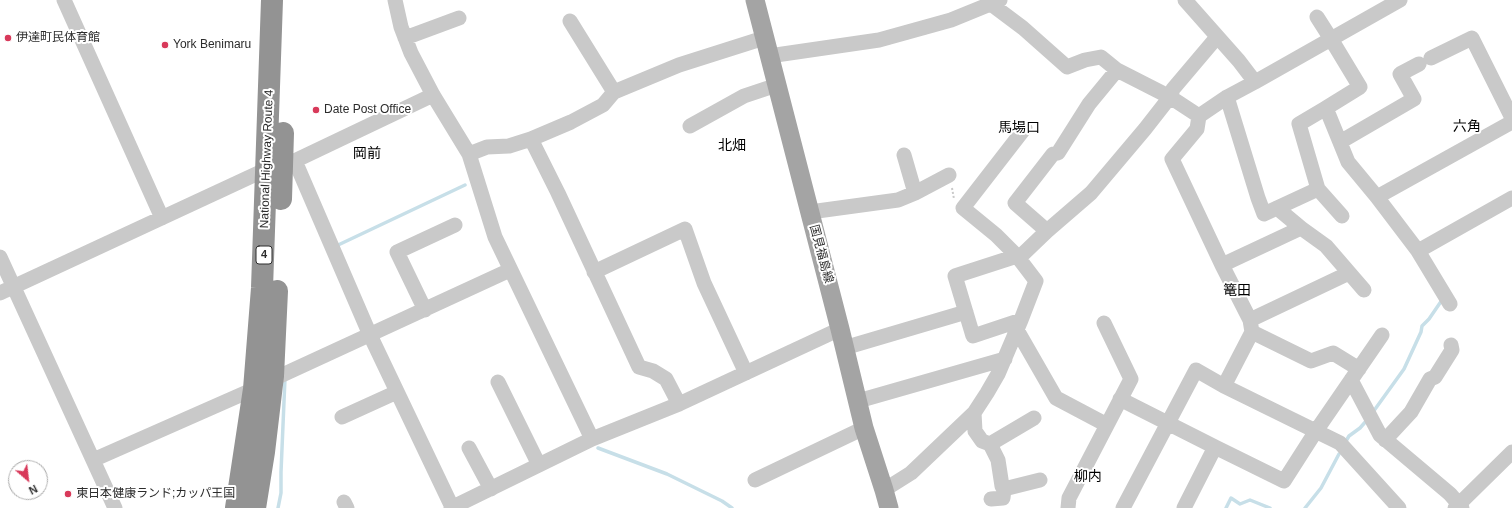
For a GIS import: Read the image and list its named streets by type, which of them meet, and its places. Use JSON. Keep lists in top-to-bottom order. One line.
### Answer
{"streets":{"highway":["National Highway Route 4","4"],"main road":["国見福島線"]},"districts":["六角","馬場口","北畑","岡前","篭田","柳内"],"places":["伊達町民体育館","York Benimaru","Date Post Office","東日本健康ランド;カッパ王国"],"north":"bottom right"}
